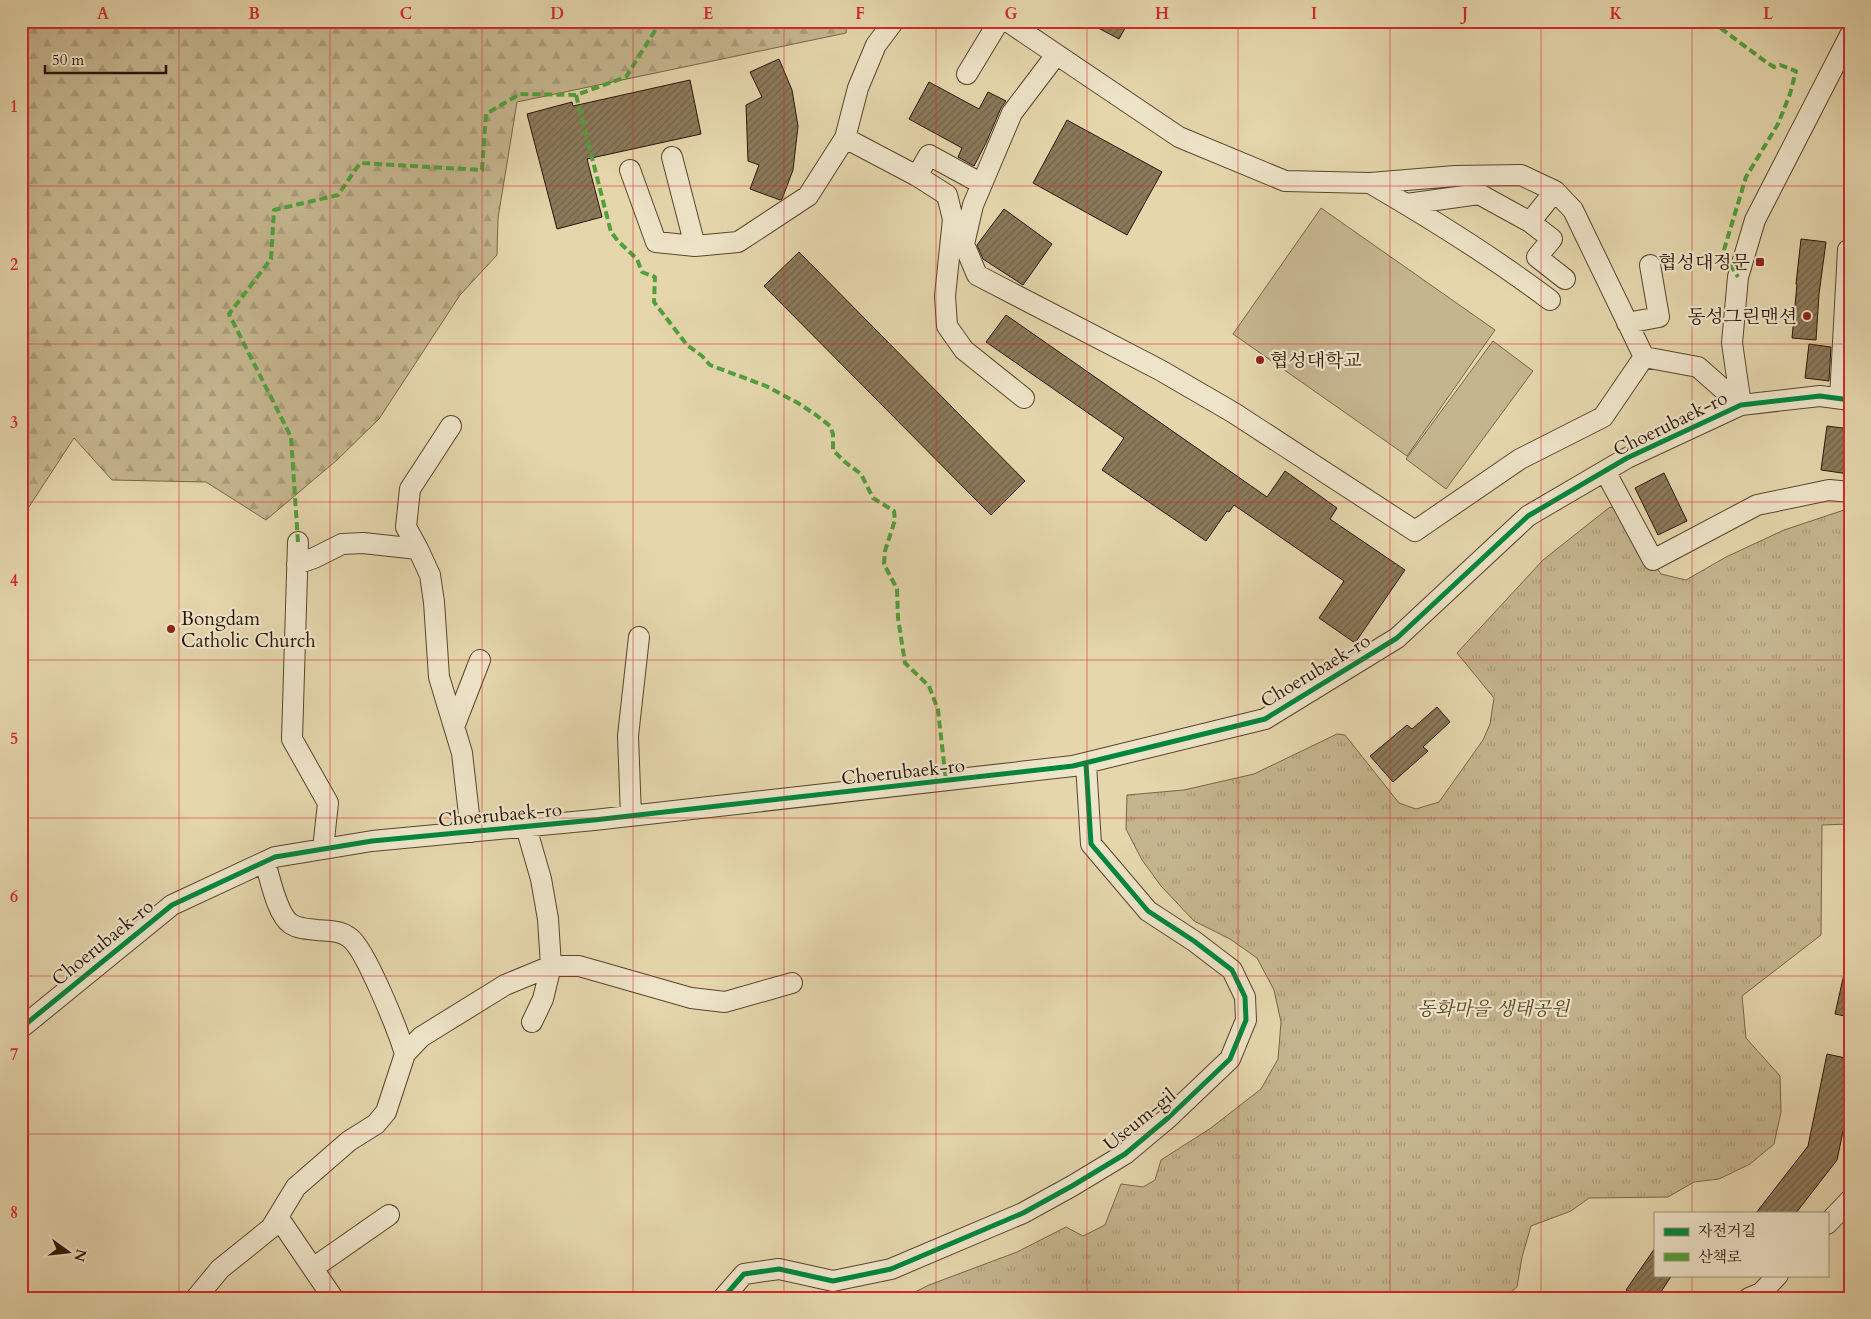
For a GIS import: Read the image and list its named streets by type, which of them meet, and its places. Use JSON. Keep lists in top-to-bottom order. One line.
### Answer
{"streets":{"street":["Choerubaek-ro","Useum-gil"]},"crossings":[["Choerubaek-ro","Useum-gil"]],"parks":["동화마을 생태공원"],"places":{"transit":["협성대정문"],"other":["동성그린맨션","협성대학교","Bongdam Catholic Church"]},"legend":["자전거길","산책로"],"scale_bar":"50 m","north":"right","grid":{"columns":["A","B","C","D","E","F","G","H","I","J","K","L"],"rows":["1","2","3","4","5","6","7","8"]}}
